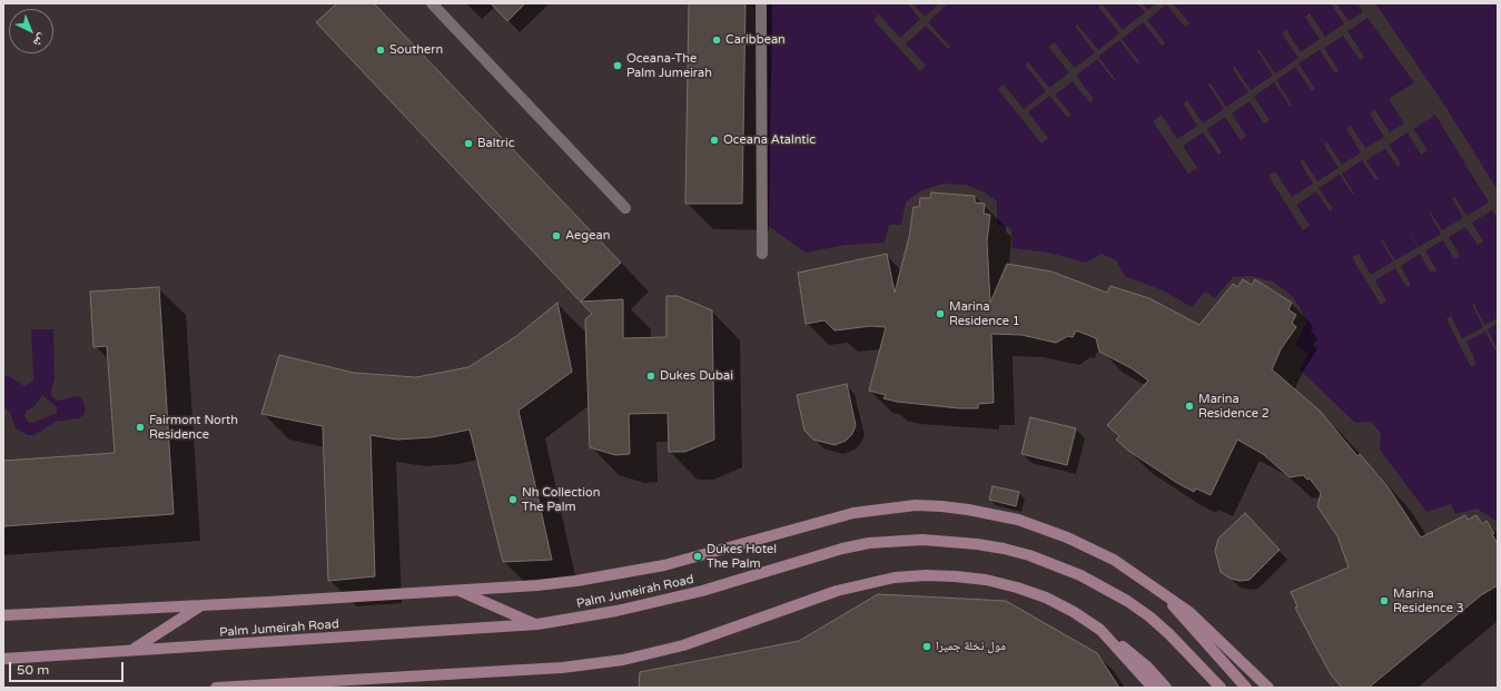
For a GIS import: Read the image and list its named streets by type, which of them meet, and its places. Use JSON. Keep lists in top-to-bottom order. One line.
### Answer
{"streets":{"main road":["Palm Jumeirah Road"]},"places":["Caribbean","Southern","Oceana-The Palm Jumeirah","Oceana Atalntic","Baltric","Aegean","Marina Residence 1","Dukes Dubai","Marina Residence 2","Fairmont North Residence","Nh Collection The Palm","Dukes Hotel The Palm","Marina Residence 3","مول نخلة جميرا"],"scale_bar":"50 m","north":"bottom right"}
